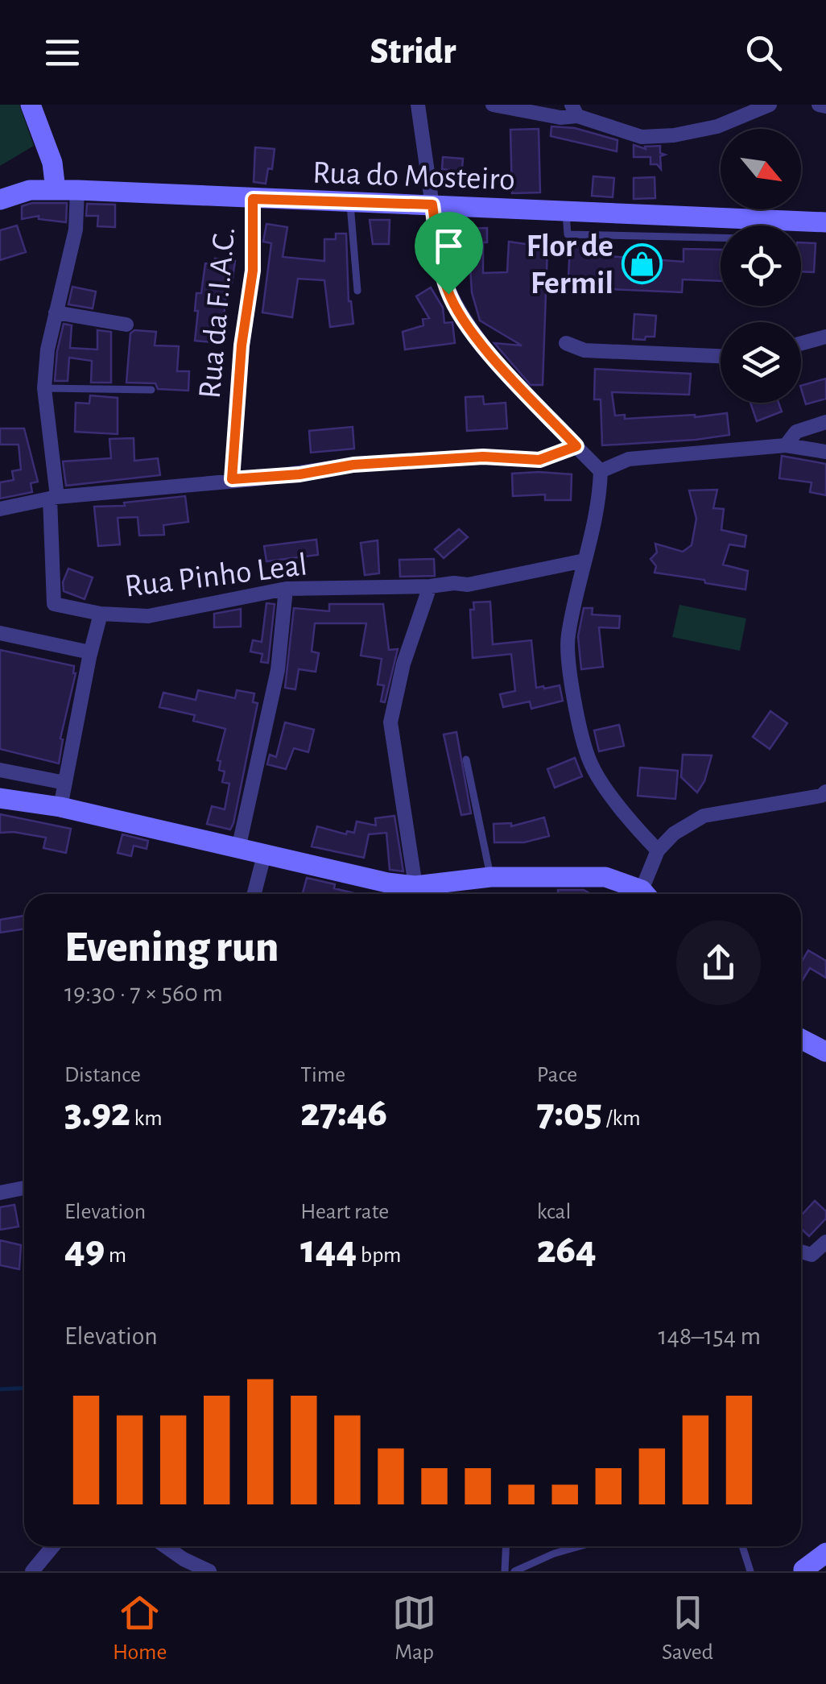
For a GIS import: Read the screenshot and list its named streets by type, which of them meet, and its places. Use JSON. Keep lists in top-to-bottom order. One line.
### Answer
{"streets":{"main road":["Rua do Mosteiro"],"street":["Rua da F.I.A.C.","Rua Pinho Leal"]},"crossings":[["Rua do Mosteiro","Rua da F.I.A.C."]],"places":{"shop":["Flor de Fermil"]},"north":"bottom right","page":{"header":"Stridr","heading":["Evening run","19:30 · 7 × 560 m"],"stats":[["Distance","3.92 km"],["Time","27:46"],["Pace","7:05 /km"],["Elevation","49 m"],["Heart rate","144 bpm"],["kcal","264"]],"chart":["Elevation","148–154 m"],"tabs":["Home","Map","Saved"]}}
